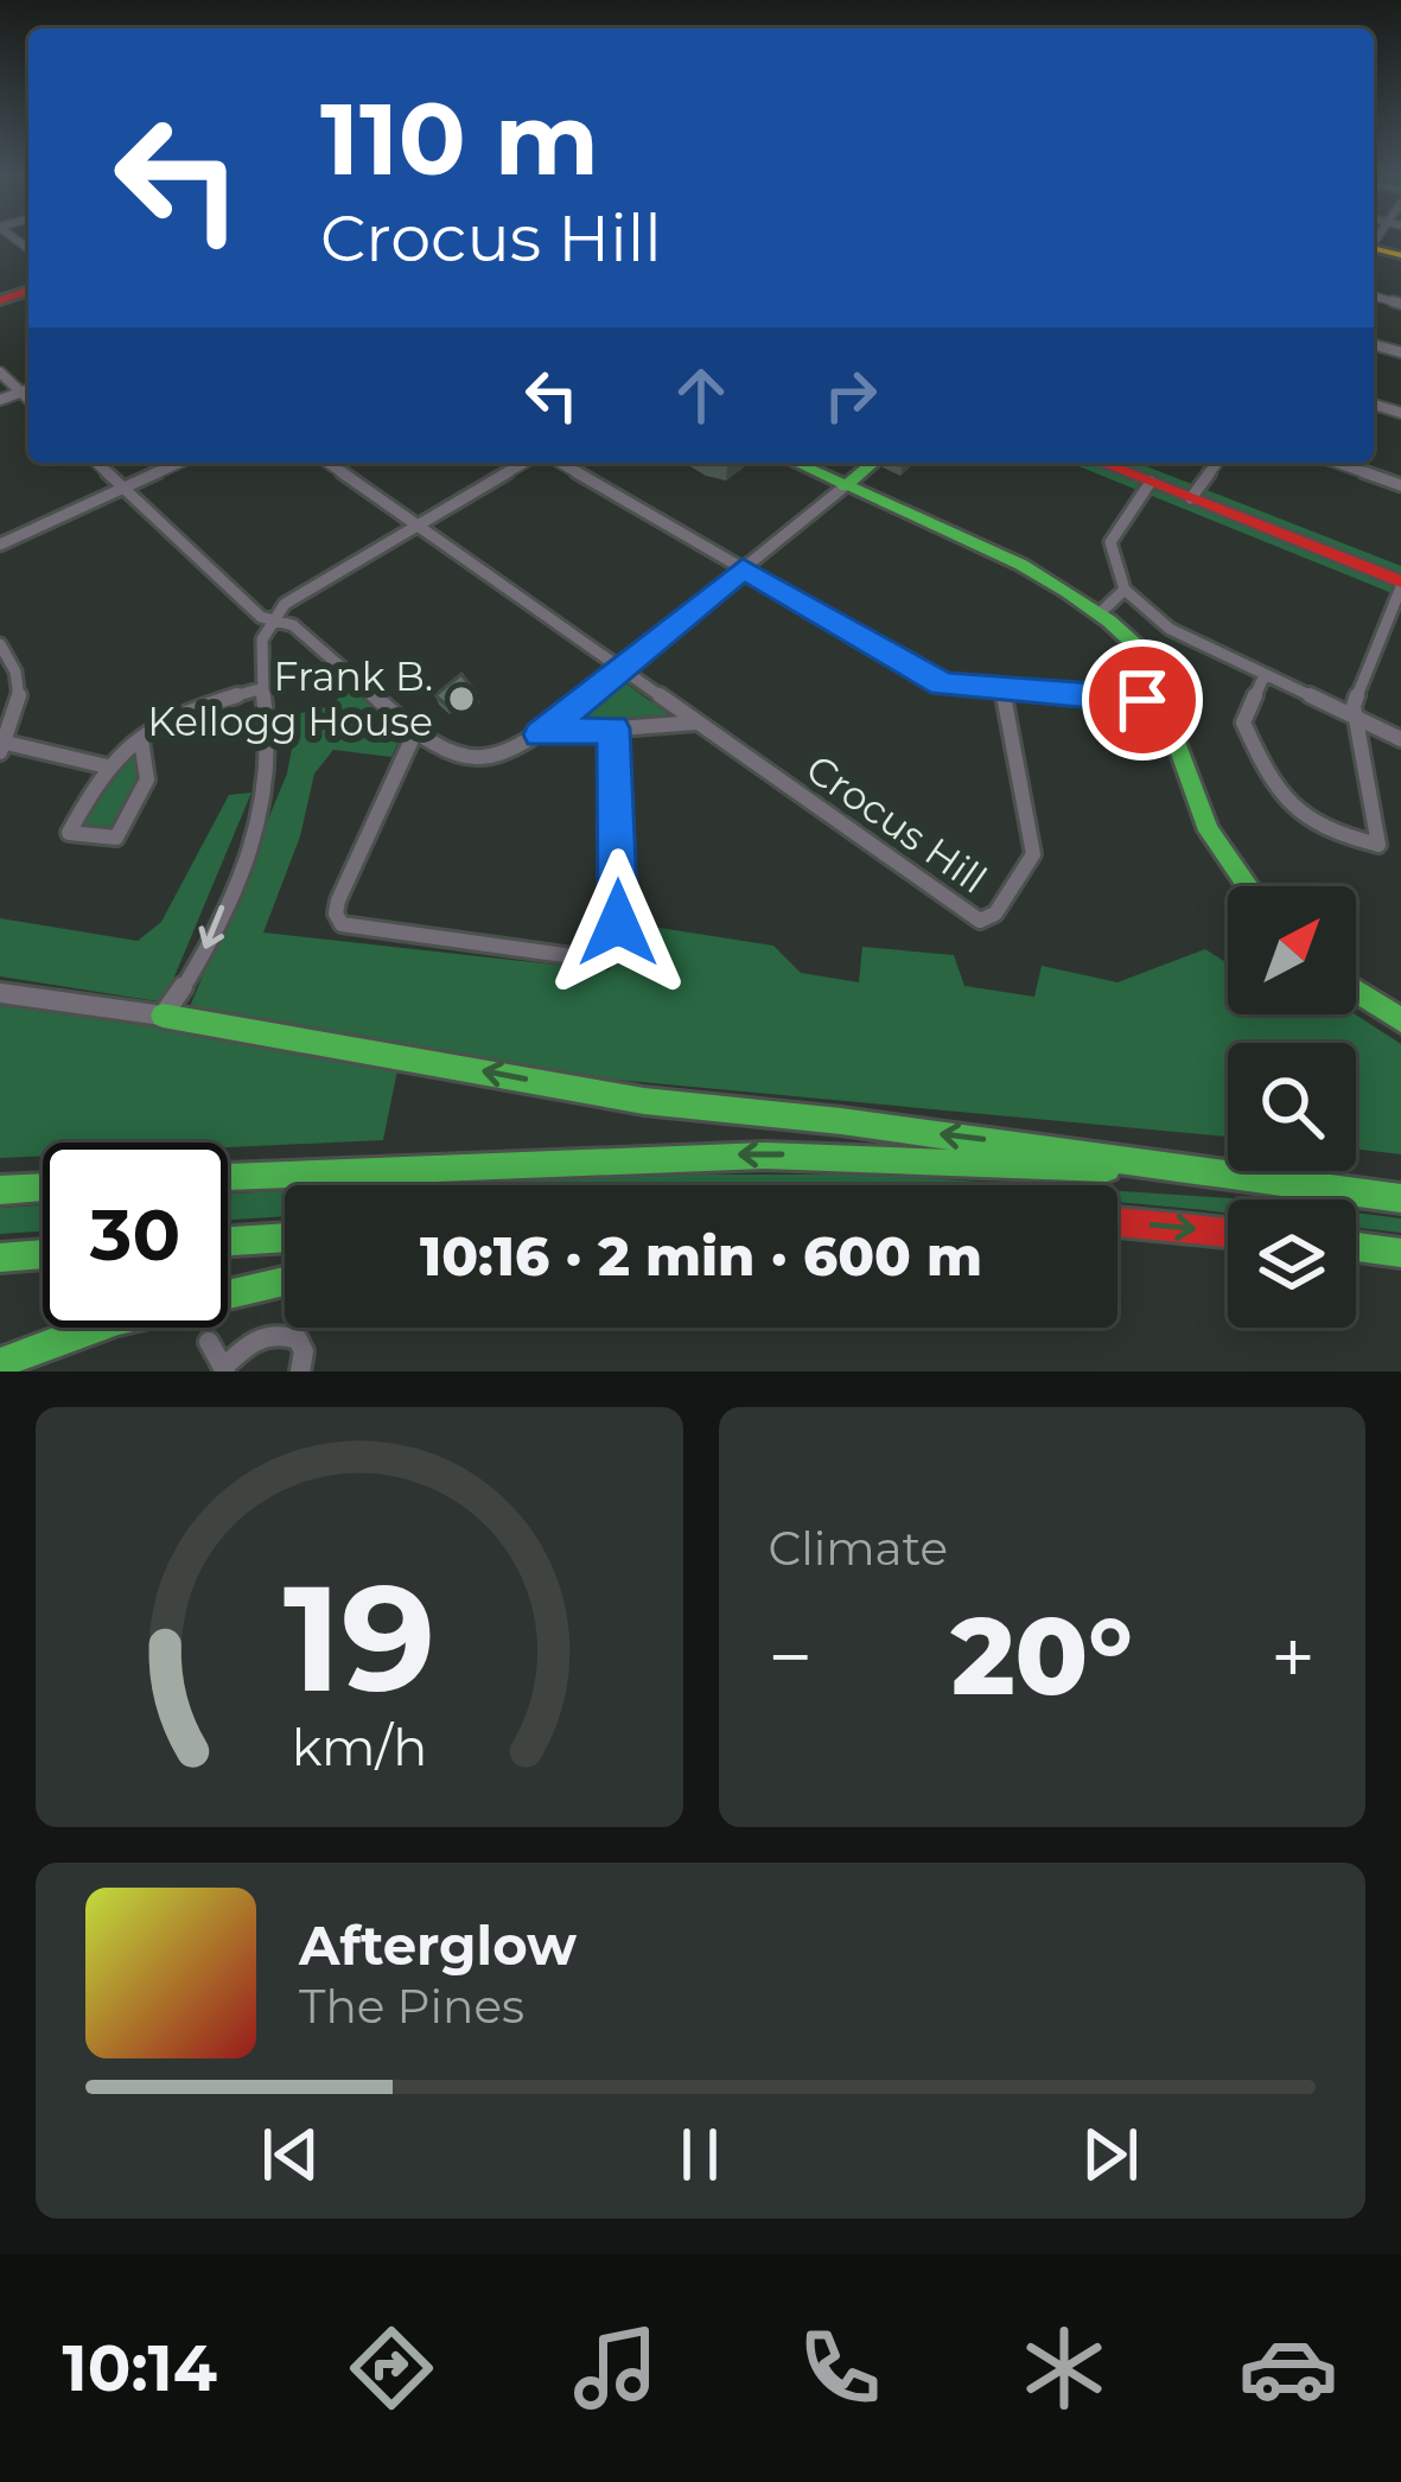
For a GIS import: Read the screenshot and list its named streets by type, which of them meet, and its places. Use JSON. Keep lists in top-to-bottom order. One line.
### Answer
{"streets":{"street":["Crocus Hill"]},"places":["Frank B. Kellogg House"],"north":"top right","page":{"turn":["110 m","Crocus Hill"],"limit":"30","trip":"10:16 · 2 min · 600 m","tile":"Climate","heat":["−","20°","+"],"song":["Afterglow","The Pines"],"tabs":"10:14","gauge":["19","km/h"]}}
